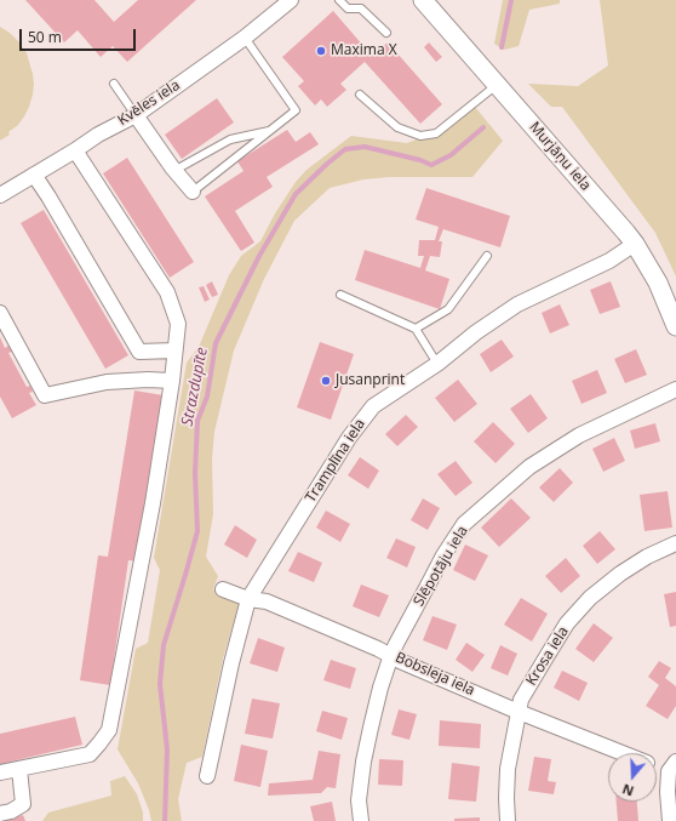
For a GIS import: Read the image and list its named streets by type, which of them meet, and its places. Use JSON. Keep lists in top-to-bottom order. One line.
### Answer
{"streets":{"street":["Kvēles iela","Murjāņu iela","Tramplīna iela","Slēpotāju iela","Krosa iela","Bobsleja iela"]},"crossings":[["Murjāņu iela","Tramplīna iela"],["Tramplīna iela","Bobsleja iela"],["Slēpotāju iela","Bobsleja iela"],["Krosa iela","Bobsleja iela"]],"water":["Strazdupīte"],"places":["Maxima X","Jusanprint"],"scale_bar":"50 m","north":"bottom"}
